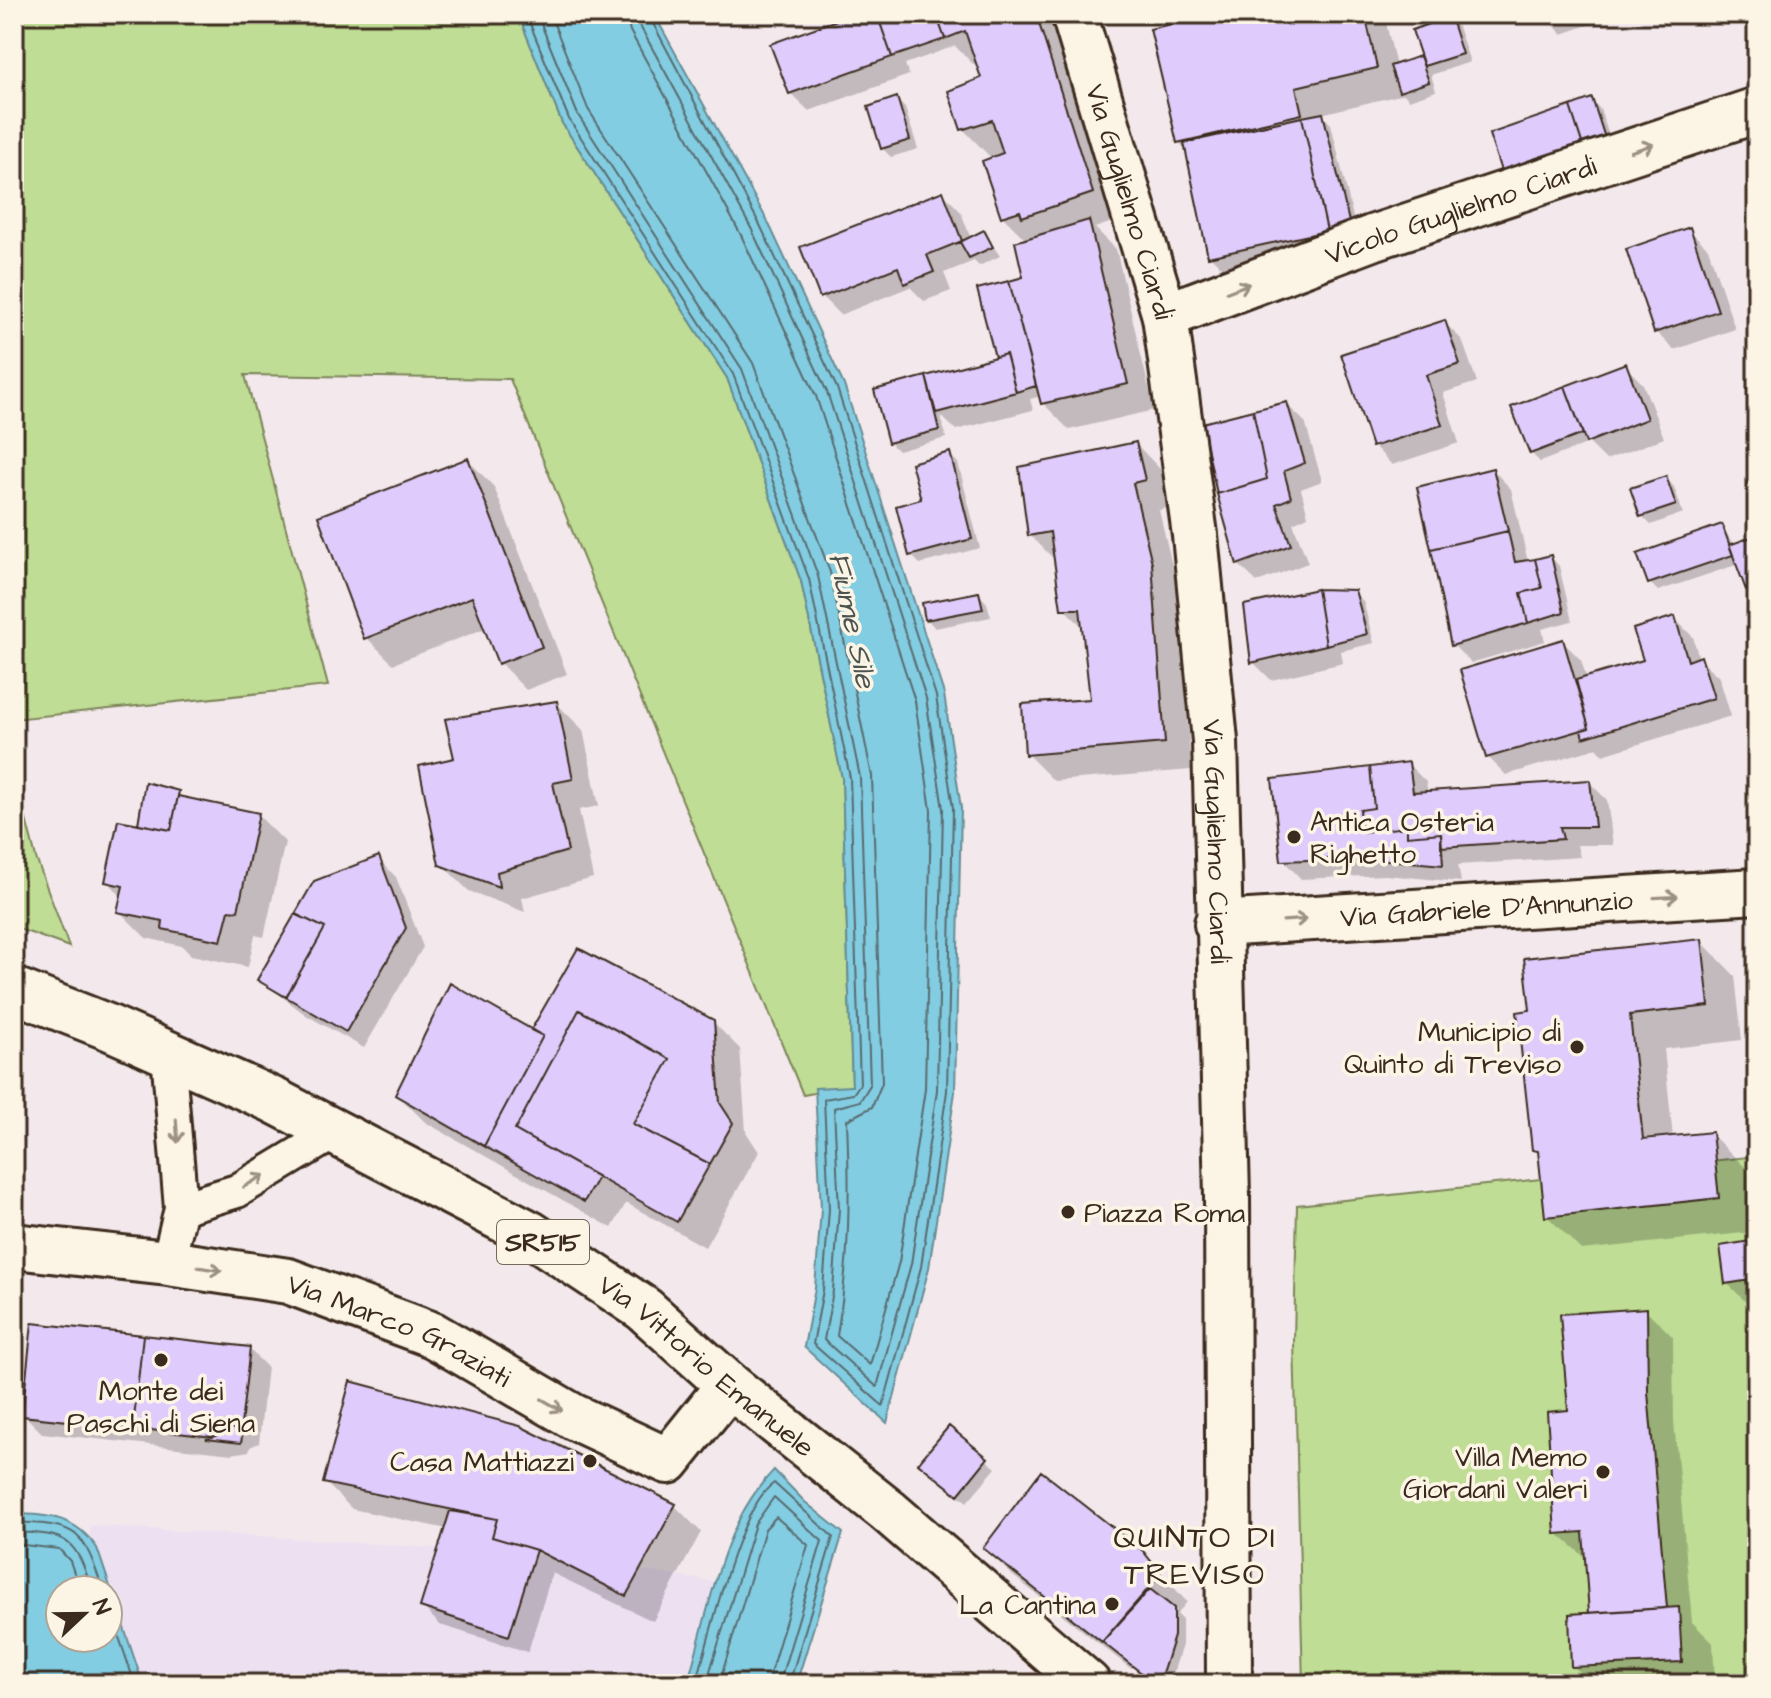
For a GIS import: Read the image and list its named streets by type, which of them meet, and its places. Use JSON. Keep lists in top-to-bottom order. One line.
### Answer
{"streets":{"main road":["Via Guglielmo Ciardi","Vicolo Guglielmo Ciardi","Via Gabriele D'Annunzio","SR515","Via Marco Graziati","Via Vittorio Emanuele"]},"crossings":[["Via Guglielmo Ciardi","Vicolo Guglielmo Ciardi"],["Via Guglielmo Ciardi","Via Gabriele D'Annunzio"],["Via Marco Graziati","Via Vittorio Emanuele"]],"one_way":["Vicolo Guglielmo Ciardi","Via Gabriele D'Annunzio","Via Marco Graziati"],"districts":["QUINTO DI TREVISO"],"water":["Fiume Sile"],"places":["Antica Osteria Righetto","Municipio di Quinto di Treviso","Piazza Roma","Monte dei Paschi di Siena","Casa Mattiazzi","Villa Memo Giordani Valeri","La Cantina"],"north":"right"}
